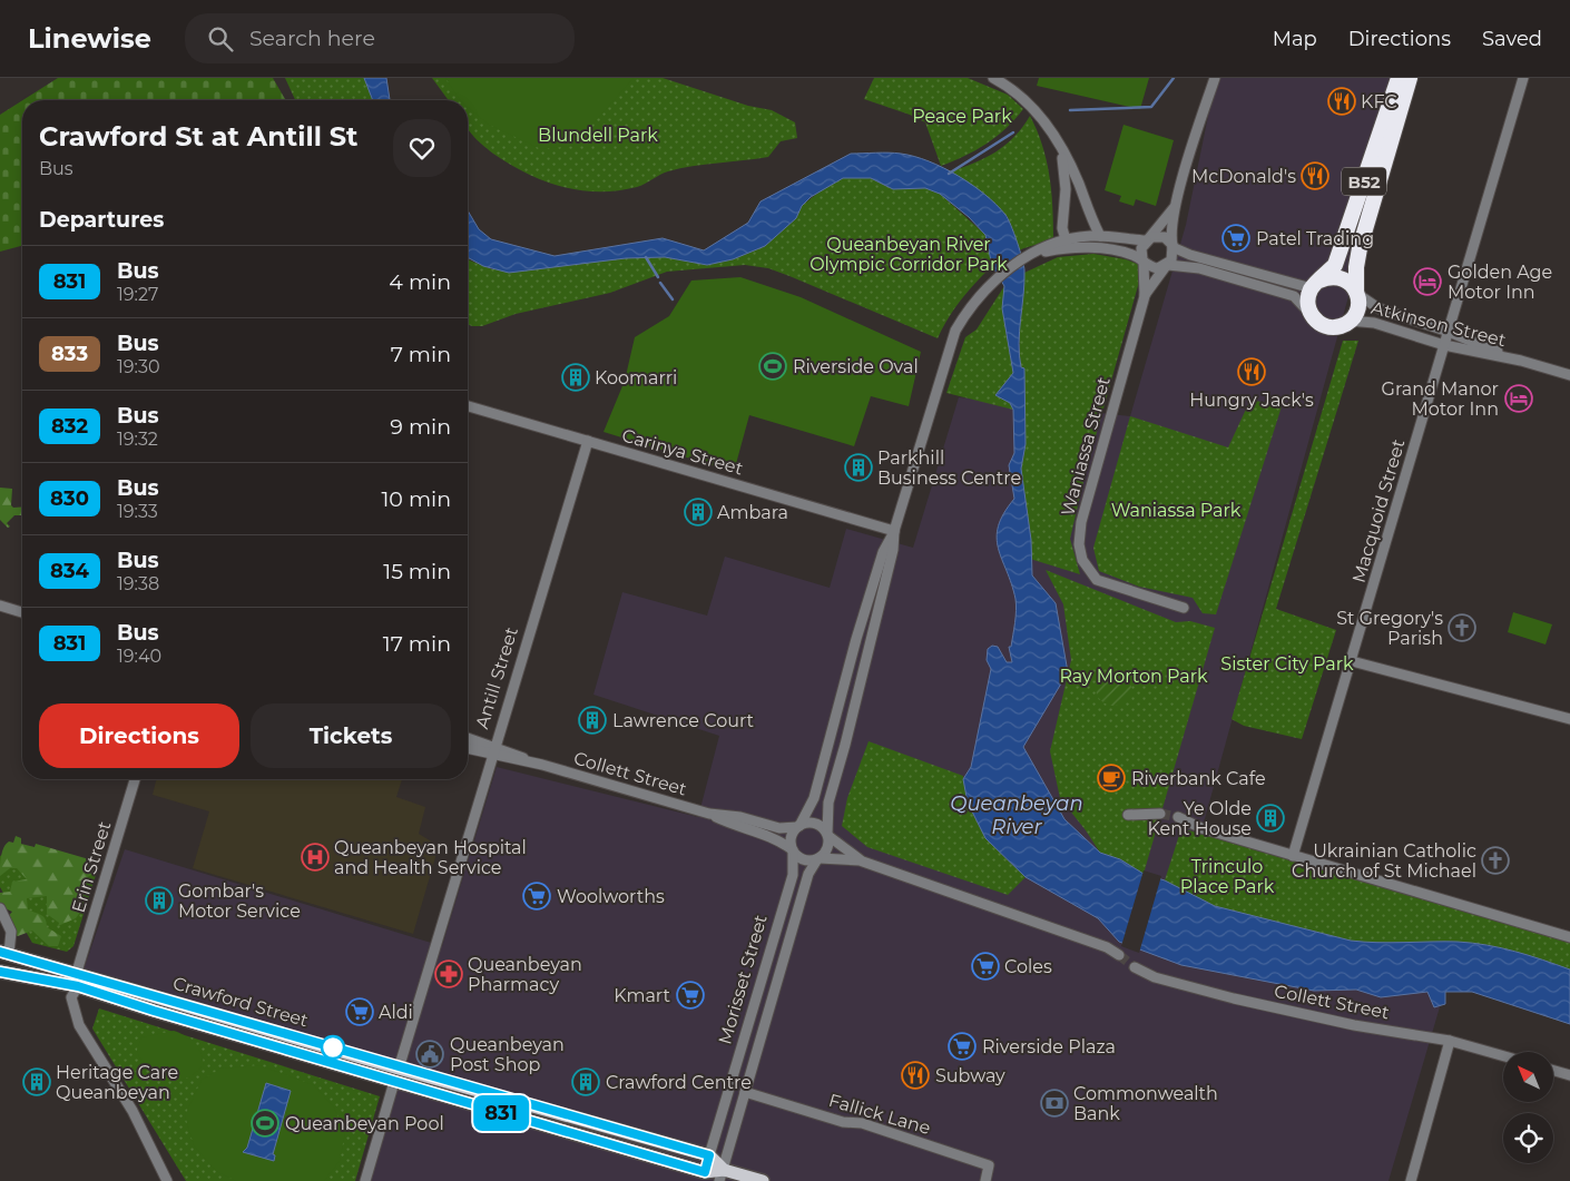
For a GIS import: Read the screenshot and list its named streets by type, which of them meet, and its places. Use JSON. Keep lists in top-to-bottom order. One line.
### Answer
{"streets":{"highway":["B52"],"main road":["Antill Street","Morisset Street","Crawford Street"],"street":["Atkinson Street","Waniassa Street","Carinya Street","Macquoid Street","Collett Street","Erin Street","Fallick Lane"]},"crossings":[["B52","Atkinson Street"],["Atkinson Street","Macquoid Street"],["Carinya Street","Antill Street"],["Antill Street","Collett Street"],["Antill Street","Crawford Street"],["Collett Street","Morisset Street"],["Erin Street","Crawford Street"],["Morisset Street","Crawford Street"],["Morisset Street","Fallick Lane"]],"water":["Queanbeyan River"],"parks":["Peace Park","Blundell Park","Queanbeyan River Olympic Corridor Park","Waniassa Park","Sister City Park","Ray Morton Park","Trinculo Place Park"],"places":{"restaurant":["KFC","McDonald's","Hungry Jack's","Subway"],"supermarket":["Patel Trading","Woolworths","Coles","Kmart","Aldi","Riverside Plaza"],"hotel":["Golden Age Motor Inn","Grand Manor Motor Inn"],"sports":["Riverside Oval","Queanbeyan Pool"],"building":["Koomarri","Parkhill Business Centre","Ambara","Lawrence Court","Ye Olde Kent House","Gombar's Motor Service","Heritage Care Queanbeyan","Crawford Centre"],"church":["St Gregory's Parish","Ukrainian Catholic Church of St Michael"],"cafe":["Riverbank Cafe"],"hospital":["Queanbeyan Hospital and Health Service"],"pharmacy":["Queanbeyan Pharmacy"],"public building":["Queanbeyan Post Shop"],"bank":["Commonwealth Bank"]},"lines":["bus line 831"],"north":"top left","page":{"header":"Linewise","search":"Search here","nav":["Map","Directions","Saved"],"on_map":"831","heading":[["Crawford St at Antill St","Bus"],"Departures"],"list":[{"mark":"831","name":"Bus","note":"19:27","value":"4 min"},{"mark":"833","name":"Bus","note":"19:30","value":"7 min"},{"mark":"832","name":"Bus","note":"19:32","value":"9 min"},{"mark":"830","name":"Bus","note":"19:33","value":"10 min"},{"mark":"834","name":"Bus","note":"19:38","value":"15 min"},{"mark":"831","name":"Bus","note":"19:40","value":"17 min"}],"buttons":["Directions","Tickets"]}}
